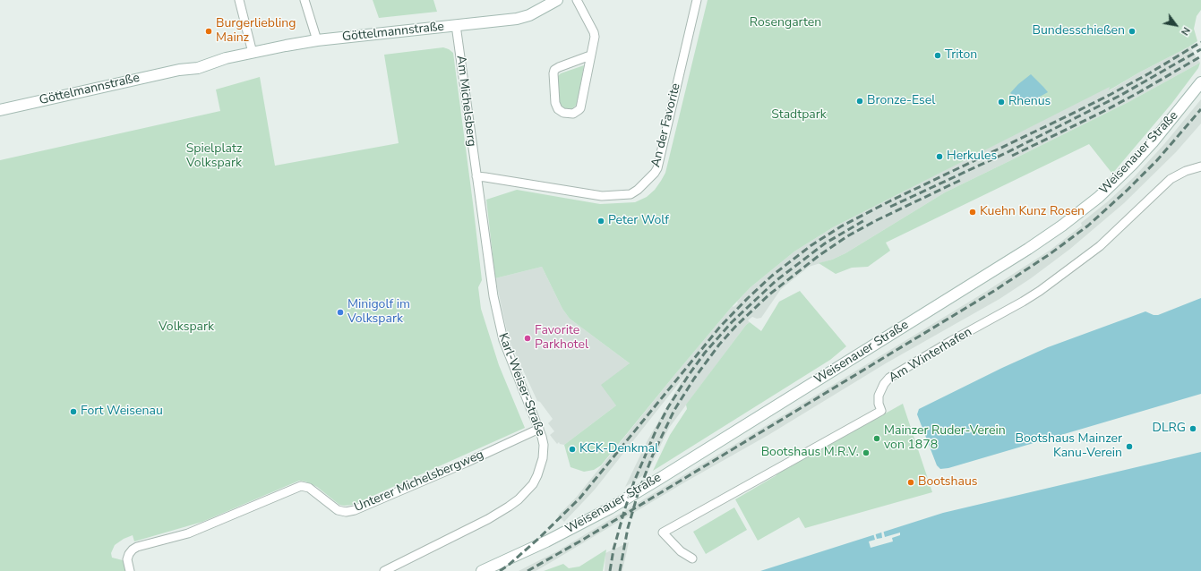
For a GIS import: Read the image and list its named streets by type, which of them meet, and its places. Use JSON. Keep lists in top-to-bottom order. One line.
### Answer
{"streets":{"main road":["Göttelmannstraße","Weisenauer Straße"],"street":["Am Michelsberg","An der Favorite","Am Winterhafen","Karl-Weiser-Straße","Unterer Michelsbergweg"]},"crossings":[["Göttelmannstraße","Am Michelsberg"],["Am Michelsberg","An der Favorite"],["Am Michelsberg","Karl-Weiser-Straße"],["An der Favorite","Karl-Weiser-Straße"],["Karl-Weiser-Straße","Unterer Michelsbergweg"]],"parks":["Rosengarten","Stadtpark","Spielplatz Volkspark","Volkspark"],"places":["Burgerliebling Mainz","Bundesschießen","Triton","Bronze-Esel","Rhenus","Herkules","Kuehn Kunz Rosen","Peter Wolf","Minigolf im Volkspark","Favorite Parkhotel","Fort Weisenau","DLRG","Mainzer Ruder-Verein von 1878","Bootshaus Mainzer Kanu-Verein","KCK-Denkmal","Bootshaus M.R.V.","Bootshaus"],"north":"bottom right"}
